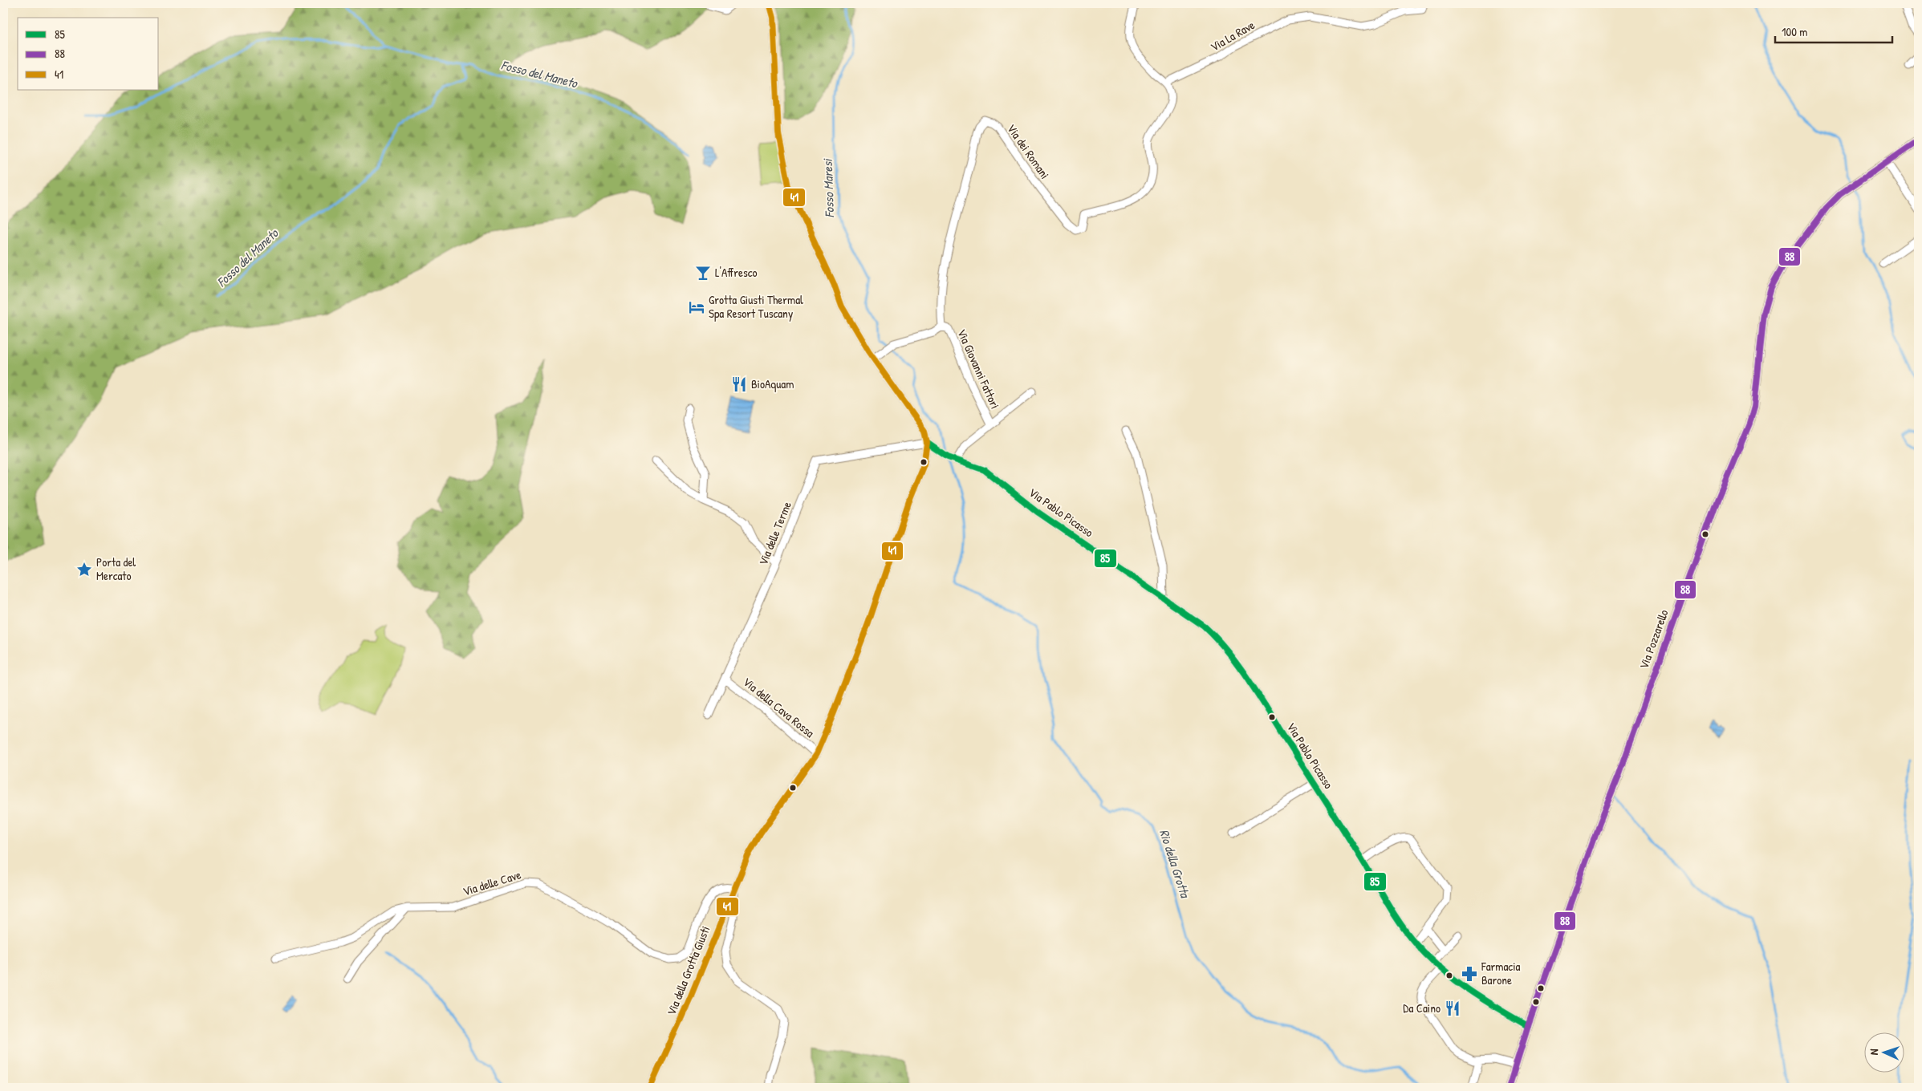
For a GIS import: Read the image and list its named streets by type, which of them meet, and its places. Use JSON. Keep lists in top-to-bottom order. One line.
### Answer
{"streets":{"street":["Via La Rave","Via dei Romani","Via Giovanni Fattori","Via Pablo Picasso","Via delle Terme","Via Pozzarello","Via della Cava Rossa","Via delle Cave","Via della Grotta Giusti"]},"crossings":[["Via La Rave","Via dei Romani"],["Via dei Romani","Via Giovanni Fattori"],["Via Giovanni Fattori","Via Pablo Picasso"],["Via Pablo Picasso","Via delle Terme"],["Via Pablo Picasso","Via Pozzarello"],["Via Pablo Picasso","Via della Grotta Giusti"],["Via delle Terme","Via della Cava Rossa"],["Via delle Terme","Via della Grotta Giusti"],["Via della Cava Rossa","Via della Grotta Giusti"],["Via delle Cave","Via della Grotta Giusti"]],"water":["Fosso del Maneto","Fosso Maresi","Rio della Grotta"],"places":{"bar":["L'Affresco"],"hotel":["Grotta Giusti Thermal Spa Resort Tuscany"],"restaurant":["BioAquam","Da Caino"],"place":["Porta del Mercato"],"pharmacy":["Farmacia Barone"]},"lines":["transit line 41","transit line 88","transit line 85"],"legend":["85","88","41"],"scale_bar":"100 m","north":"left"}
